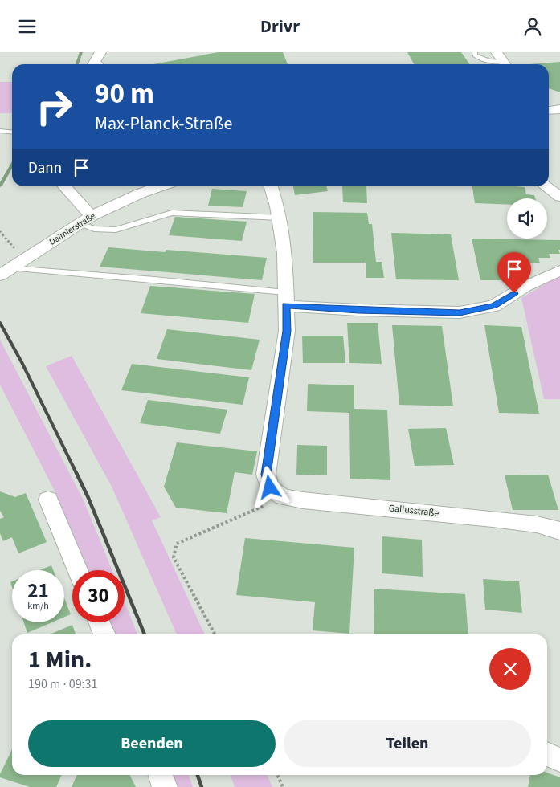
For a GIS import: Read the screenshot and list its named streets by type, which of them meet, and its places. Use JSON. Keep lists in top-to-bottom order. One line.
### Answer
{"streets":{"street":["Daimlerstraße","Gallusstraße"]},"page":{"header":"Drivr","turn":["90 m","Max-Planck-Straße"],"then":"Dann","speed":"21 km/h","limit":"30","heading":["1 Min.","190 m · 09:31"],"buttons":["Beenden","Teilen"]}}
